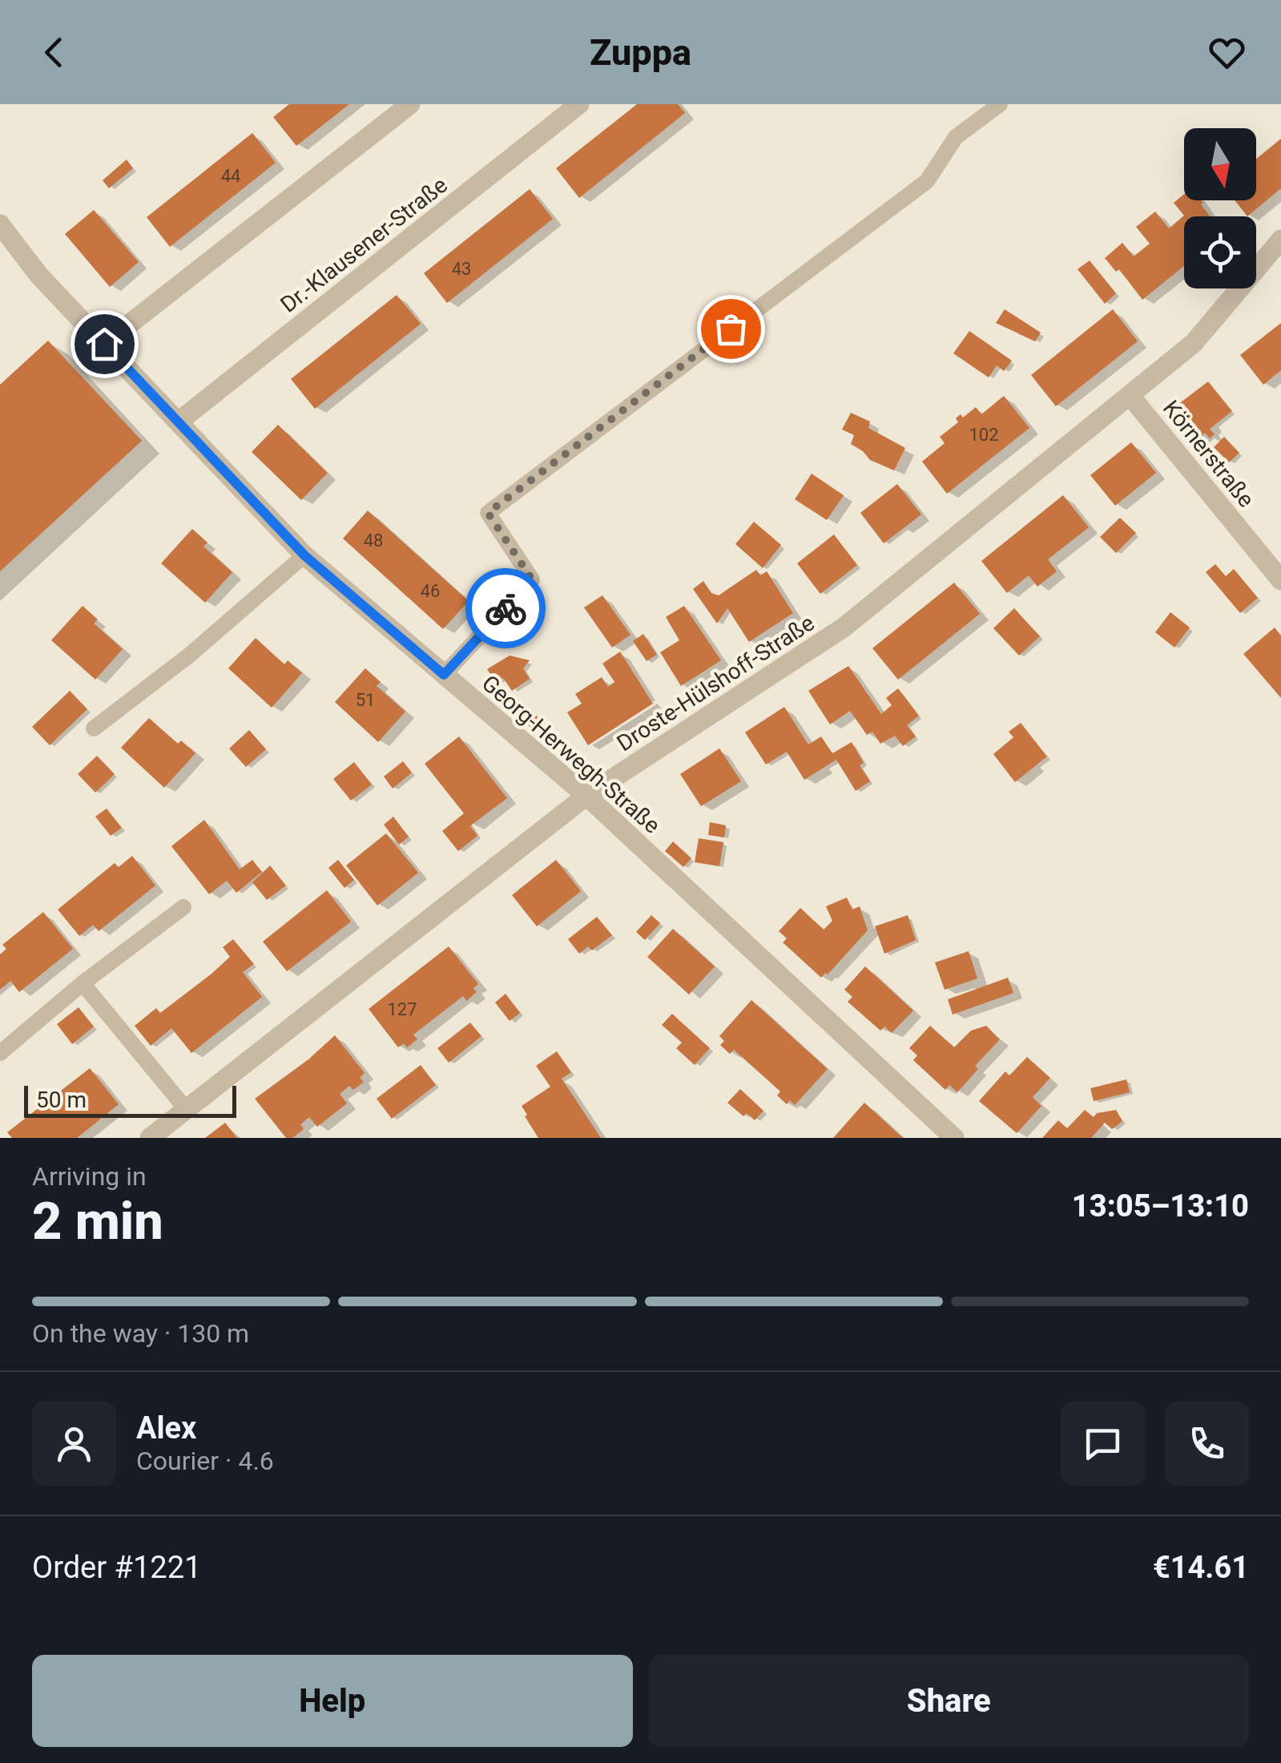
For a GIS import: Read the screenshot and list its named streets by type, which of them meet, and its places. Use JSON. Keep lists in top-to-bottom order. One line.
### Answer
{"streets":{"street":["Dr.-Klausener-Straße","Körnerstraße","Droste-Hülshoff-Straße","Georg-Herwegh-Straße"]},"crossings":[["Dr.-Klausener-Straße","Georg-Herwegh-Straße"],["Körnerstraße","Droste-Hülshoff-Straße"],["Droste-Hülshoff-Straße","Georg-Herwegh-Straße"]],"house_numbers":["44","43","102","48","46","51","127"],"scale_bar":"50 m","north":"bottom","page":{"header":"Zuppa","scale":"50 m","heading":["2 min","Arriving in","13:05–13:10"],"panel":["Alex","Courier · 4.6","Order #1221","€14.61"],"bar":"On the way · 130 m","buttons":["Help","Share"]}}
